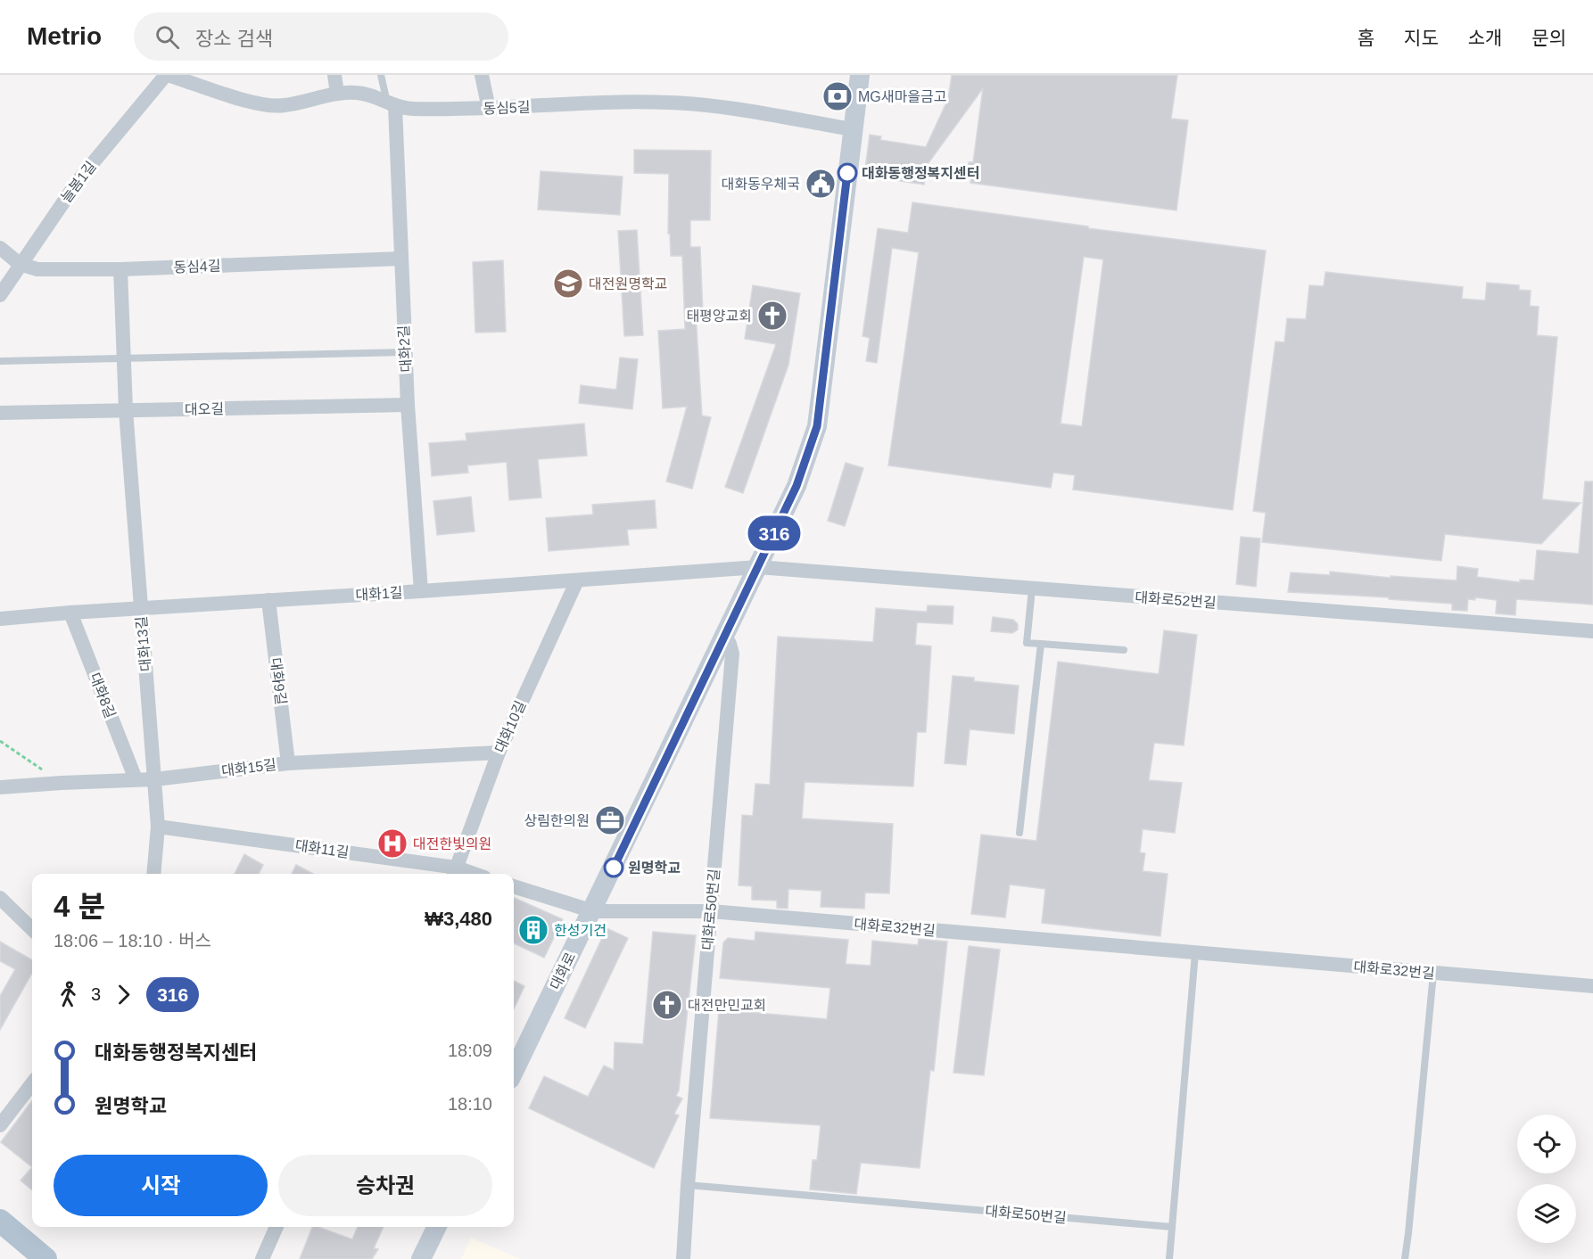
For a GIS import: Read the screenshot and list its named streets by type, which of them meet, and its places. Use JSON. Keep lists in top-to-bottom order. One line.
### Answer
{"streets":{"main road":["대화로"],"street":["동심5길","늘봄1길","동심4길","대화2길","대오길","대화1길","대화로52번길","대화13길","대화9길","대화8길","대화10길","대화15길","대화11길","대화로50번길","대화로32번길"]},"crossings":[["동심5길","늘봄1길"],["동심5길","대화2길"],["동심5길","대화로"],["늘봄1길","동심4길"],["동심4길","대화2길"],["동심4길","대화13길"],["대화2길","대오길"],["대화2길","대화1길"],["대오길","대화13길"],["대화1길","대화로52번길"],["대화1길","대화13길"],["대화1길","대화9길"],["대화1길","대화8길"],["대화1길","대화10길"],["대화1길","대화로"],["대화로52번길","대화로"],["대화13길","대화15길"],["대화13길","대화11길"],["대화9길","대화15길"],["대화8길","대화15길"],["대화10길","대화15길"],["대화10길","대화11길"],["대화로50번길","대화로32번길"],["대화로50번길","대화로"],["대화로32번길","대화로"]],"places":{"bank":["MG새마을금고"],"other":["대화동행정복지센터","원명학교"],"public building":["대화동우체국"],"school or university":["대전원명학교"],"church":["태평양교회","대전만민교회"],"office":["상림한의원"],"hospital":["대전한빛의원"],"building":["한성기건"]},"lines":["bus line 316"],"page":{"header":"Metrio","search":"장소 검색","nav":["홈","지도","소개","문의"],"on_map":"316","heading":["4 분","18:06 – 18:10 · 버스","₩3,480"],"legs":["3","316"],"list":[{"name":"대화동행정복지센터","value":"18:09"},{"name":"원명학교","value":"18:10"}],"buttons":["시작","승차권"]}}
